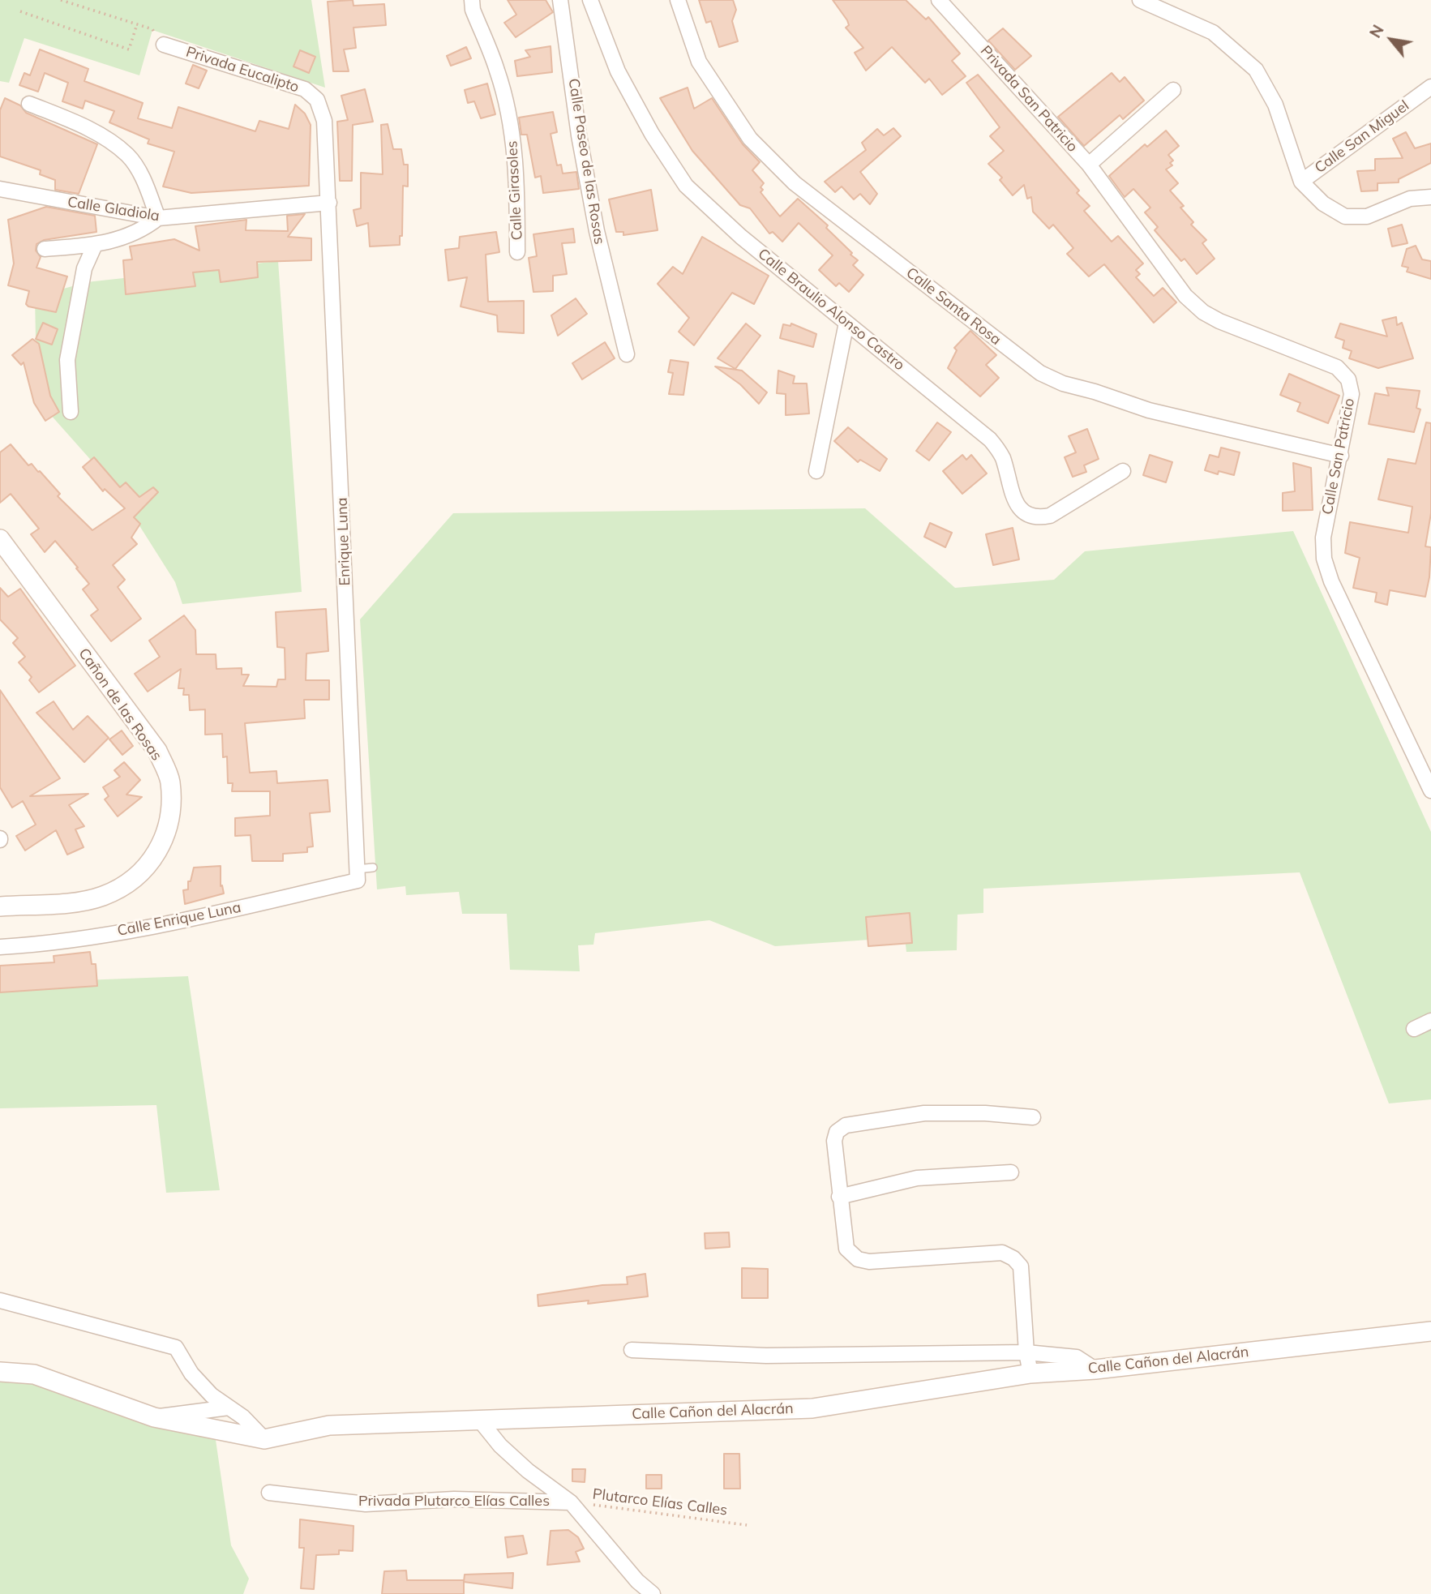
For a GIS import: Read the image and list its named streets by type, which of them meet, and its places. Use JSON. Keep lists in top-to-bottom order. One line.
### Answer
{"streets":{"main road":["Cañon de las Rosas","Calle Cañon del Alacrán"],"street":["Privada Eucalipto","Privada San Patricio","Calle San Miguel","Calle Paseo de las Rosas","Calle Girasoles","Calle Gladiola","Calle Santa Rosa","Calle Braulio Alonso Castro","Calle San Patricio","Enrique Luna","Calle Enrique Luna","Privada Plutarco Elías Calles"],"path":["Plutarco Elías Calles"]},"crossings":[["Privada Eucalipto","Calle Gladiola"],["Privada Eucalipto","Enrique Luna"],["Privada San Patricio","Calle San Patricio"],["Calle Gladiola","Enrique Luna"],["Calle Santa Rosa","Calle San Patricio"],["Enrique Luna","Calle Enrique Luna"],["Privada Plutarco Elías Calles","Plutarco Elías Calles"]],"north":"top left"}
